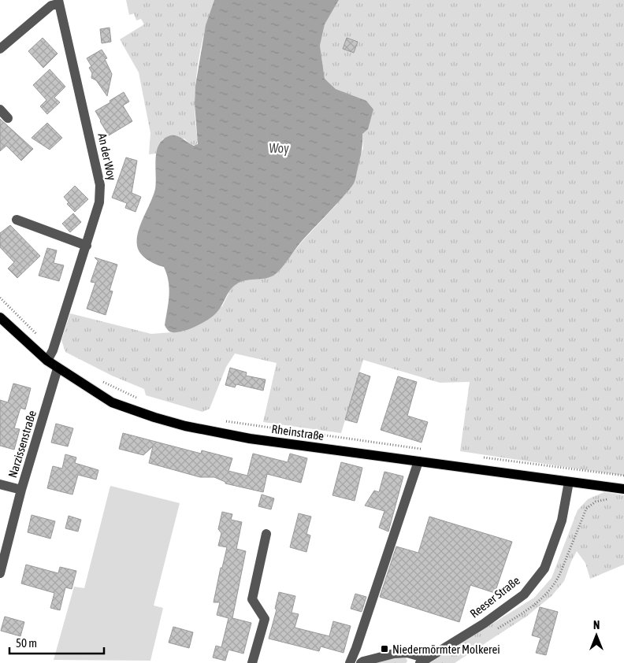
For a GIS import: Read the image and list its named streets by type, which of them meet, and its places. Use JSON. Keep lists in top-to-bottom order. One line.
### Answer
{"streets":{"main road":["Rheinstraße"],"street":["An der Woy","Narzissenstraße","Reeser Straße"]},"crossings":[["An der Woy","Rheinstraße"],["Rheinstraße","Narzissenstraße"],["Rheinstraße","Reeser Straße"]],"water":["Woy"],"places":{"transit":["Niedermörmter Molkerei"]},"scale_bar":"50 m","north":"top"}
